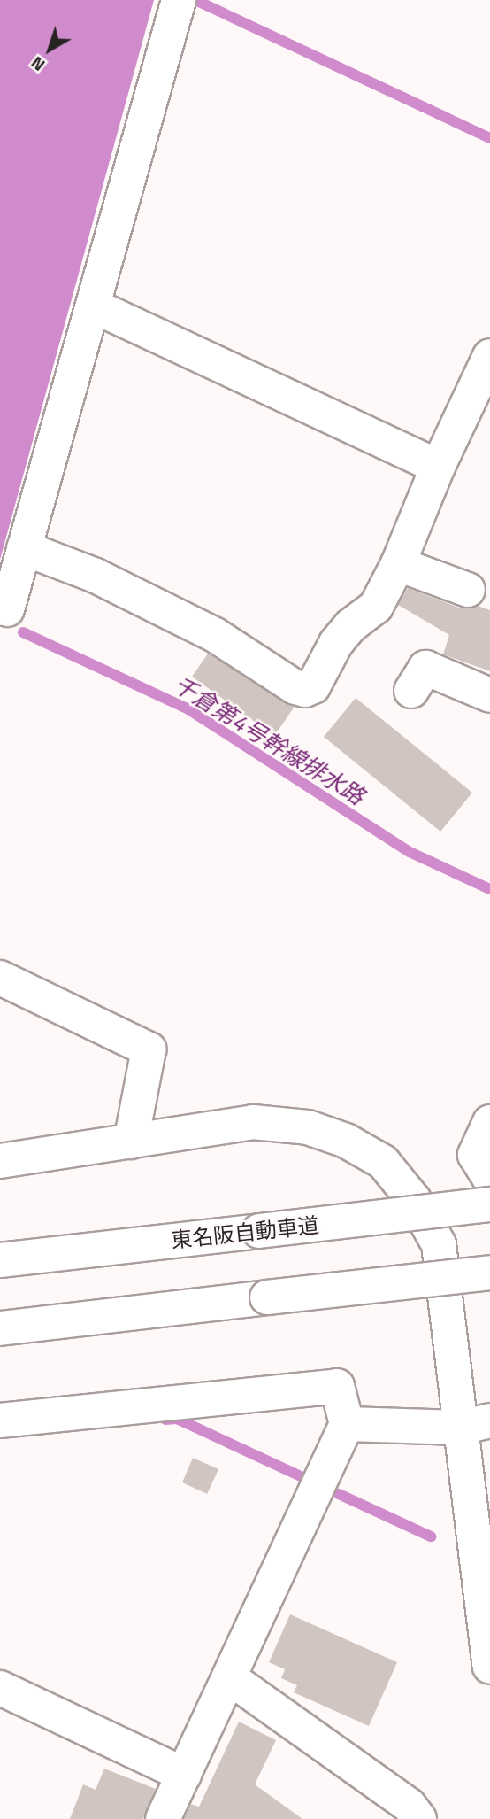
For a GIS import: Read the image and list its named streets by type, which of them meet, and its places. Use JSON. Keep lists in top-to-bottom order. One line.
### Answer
{"streets":{"main road":["東名阪自動車道"]},"water":["千倉第4号幹線排水路"],"north":"bottom left"}
